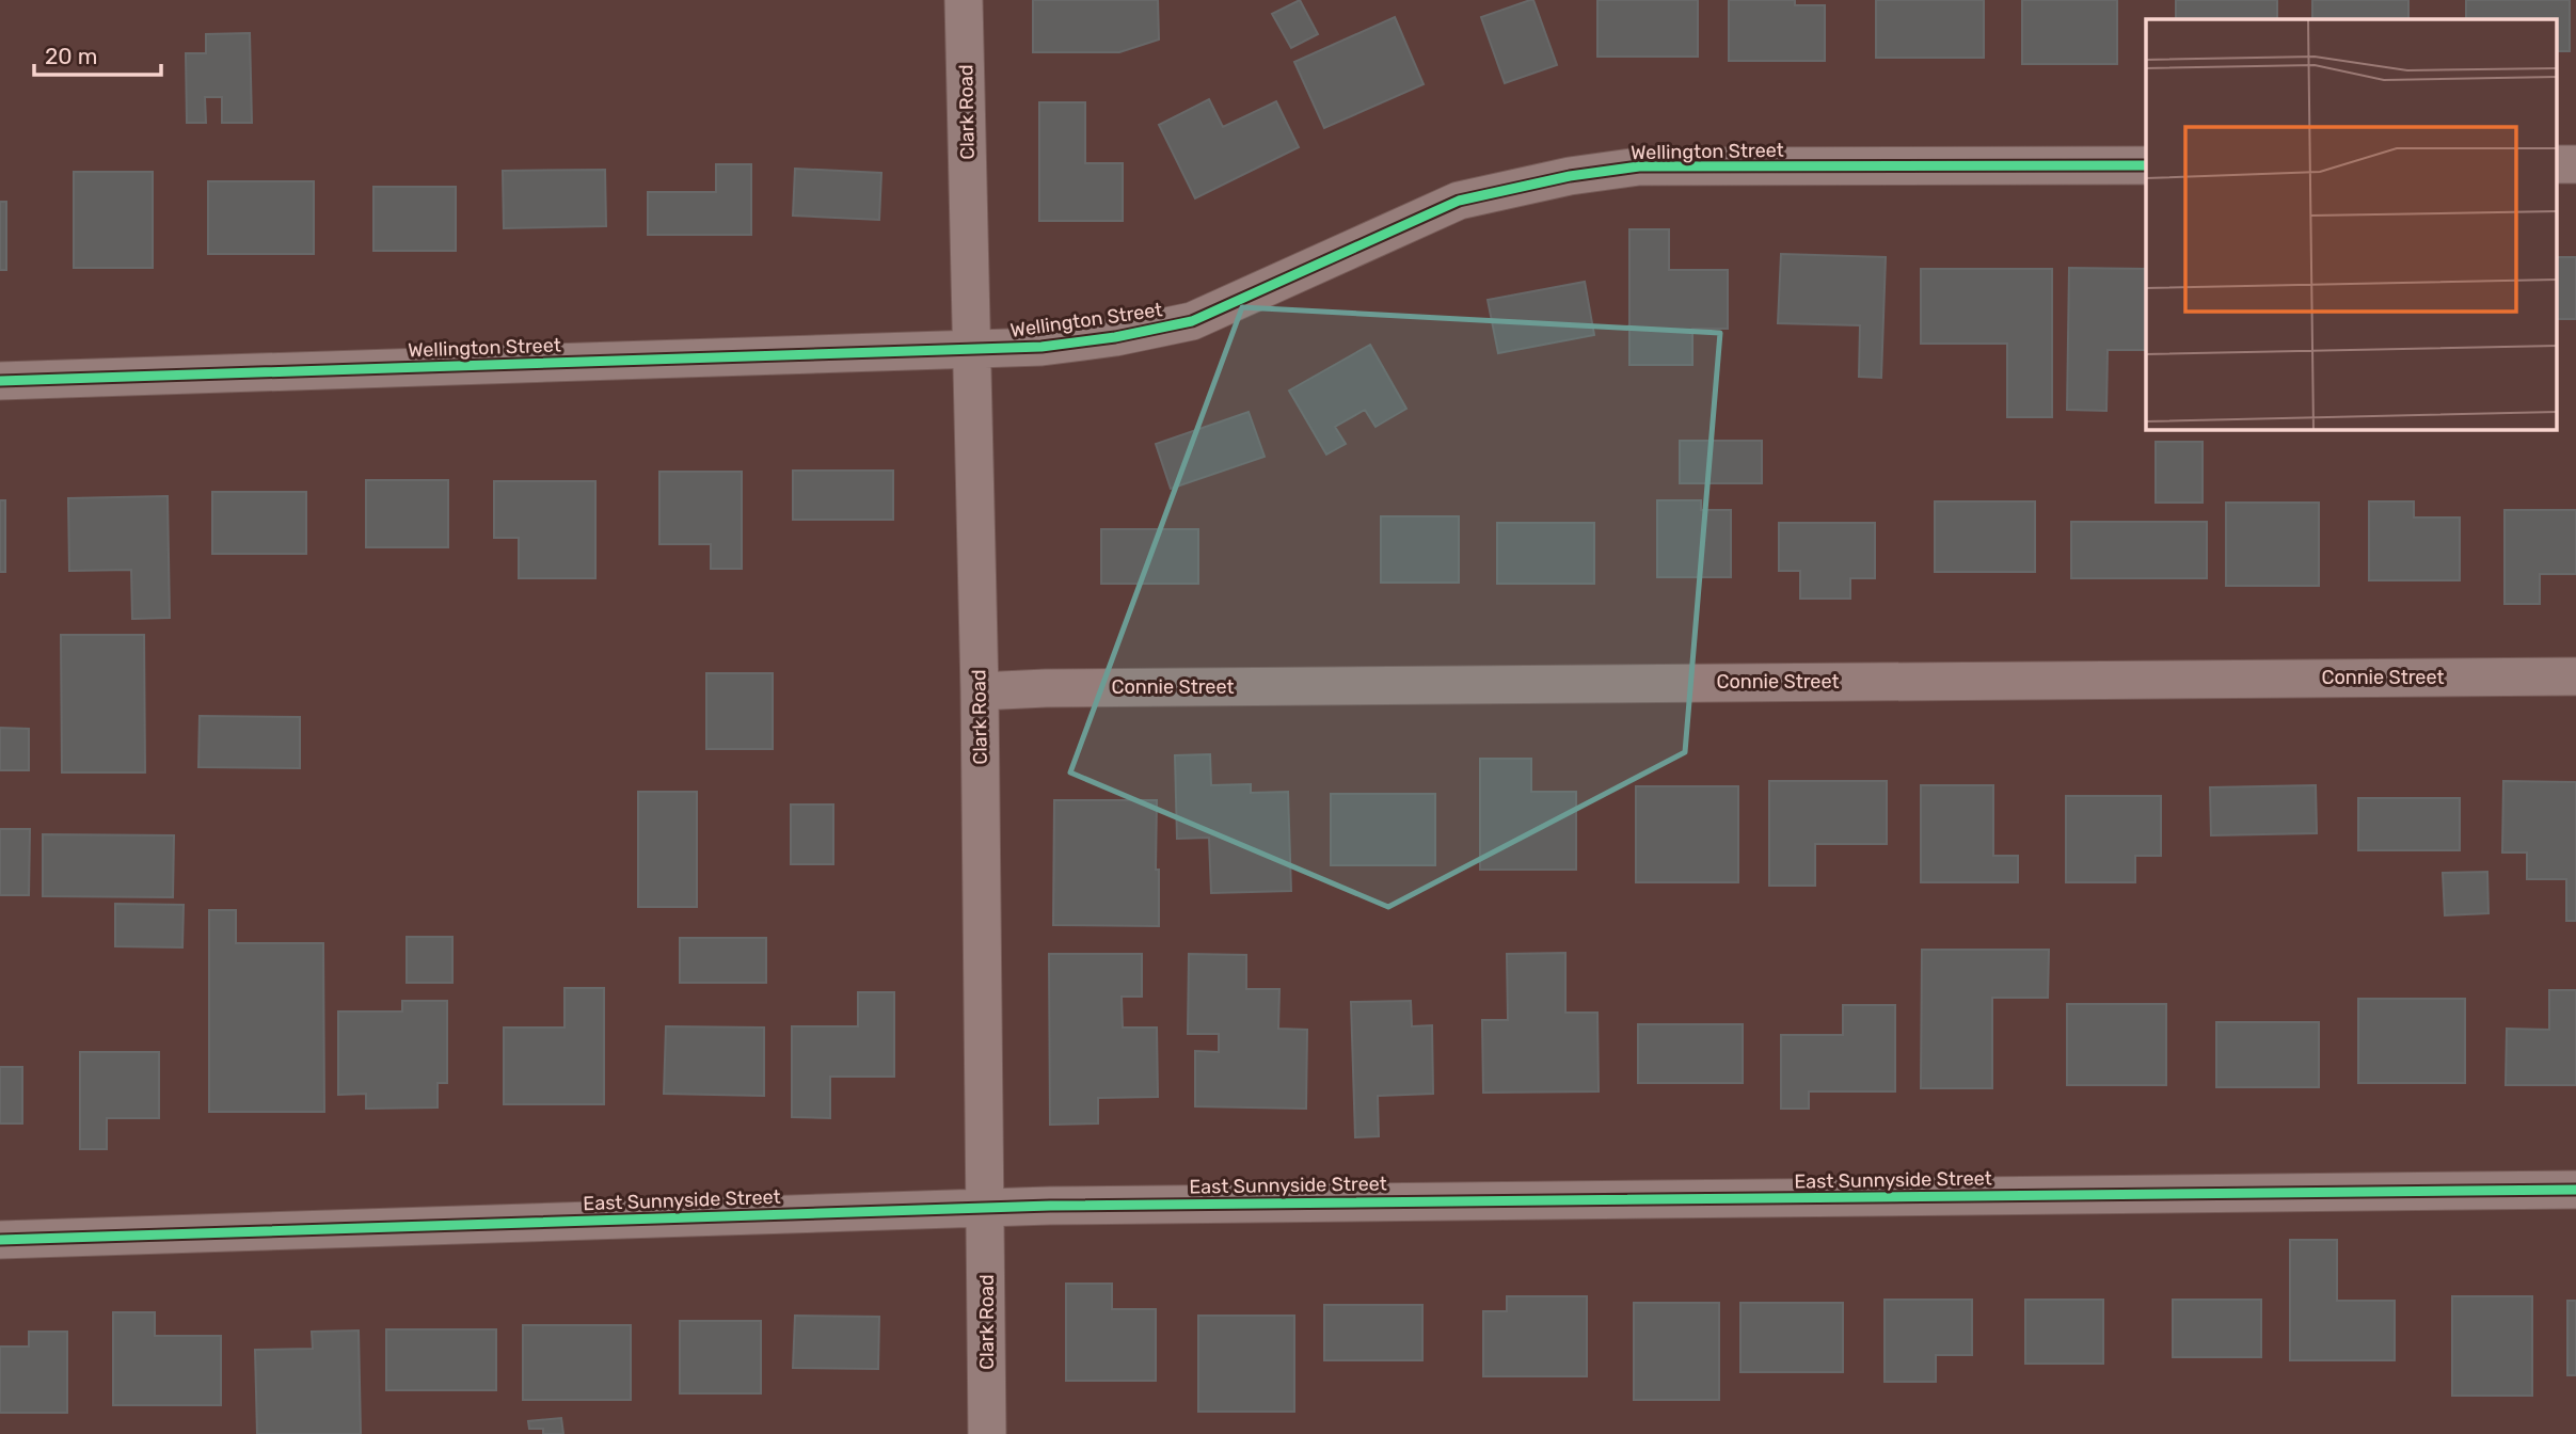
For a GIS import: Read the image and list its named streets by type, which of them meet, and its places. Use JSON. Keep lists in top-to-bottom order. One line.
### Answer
{"streets":{"street":["Clark Road","Wellington Street","Connie Street","East Sunnyside Street"]},"crossings":[["Clark Road","Wellington Street"],["Clark Road","Connie Street"],["Clark Road","East Sunnyside Street"]],"scale_bar":"20 m"}
